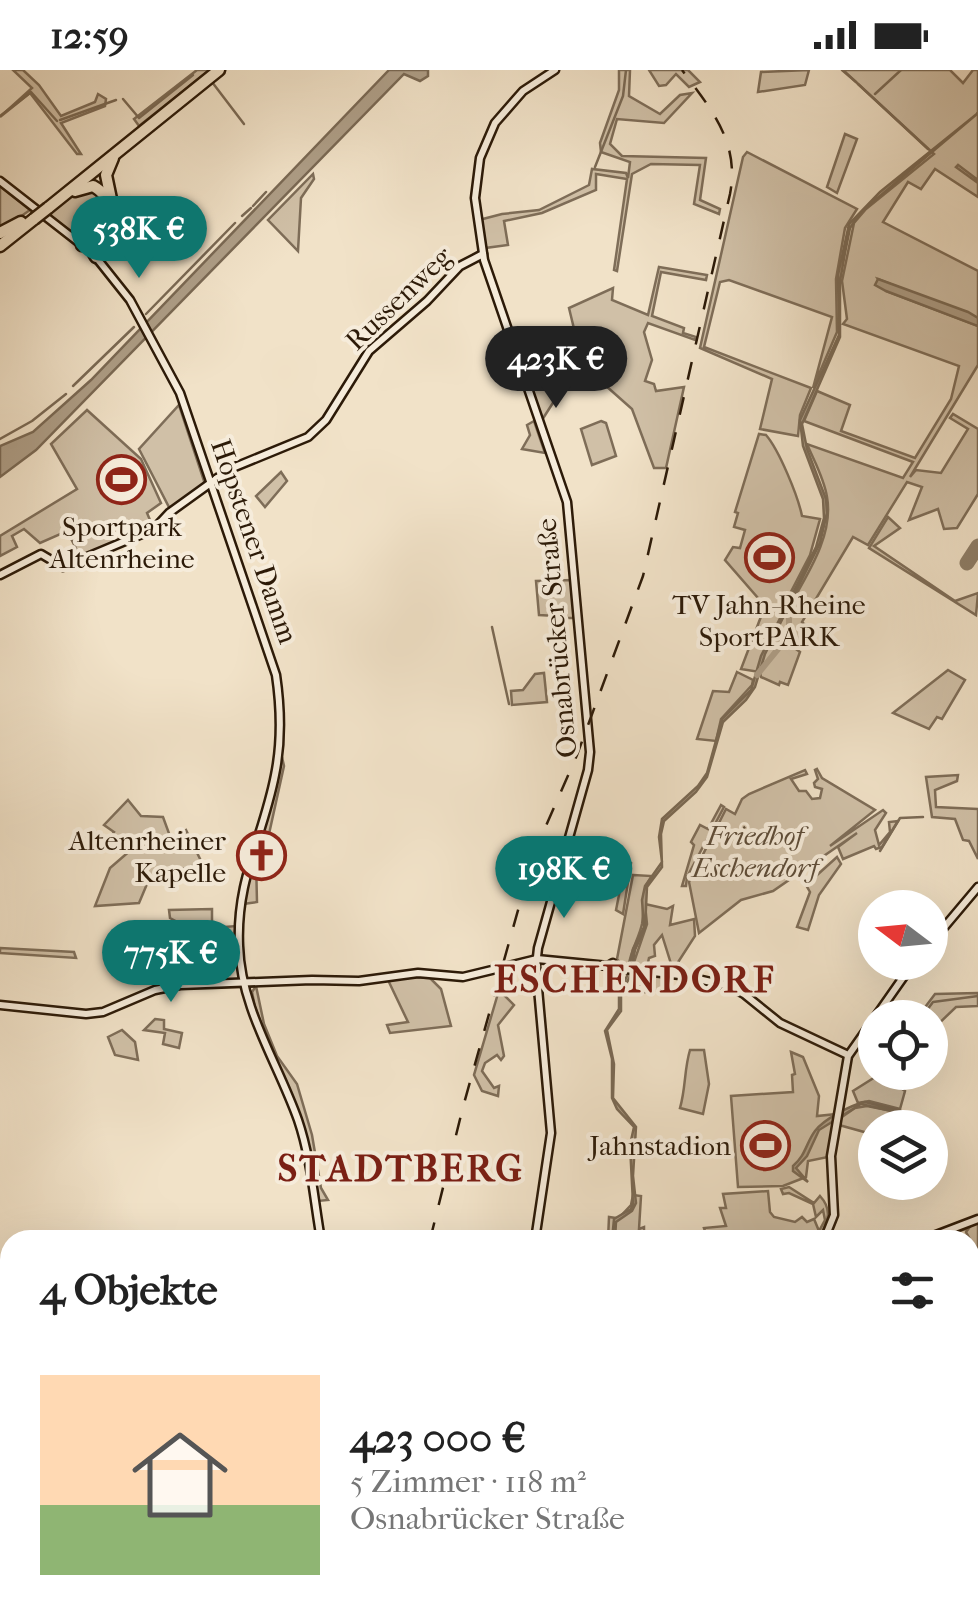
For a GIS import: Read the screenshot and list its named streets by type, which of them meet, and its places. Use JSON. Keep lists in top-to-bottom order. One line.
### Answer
{"streets":{"main road":["Russenweg","Hopstener Damm","Osnabrücker Straße"]},"crossings":[["Russenweg","Hopstener Damm"],["Russenweg","Osnabrücker Straße"]],"districts":["ESCHENDORF","STADTBERG"],"parks":["Friedhof Eschendorf"],"places":{"sports":["Sportpark Altenrheine","TV Jahn-Rheine SportPARK","Jahnstadion"],"church":["Altenrheiner Kapelle"]},"north":"left","page":{"status":"12:59","price":["538K €","423K €","198K €","775K €"],"heading":"4 Objekte","list":[{"name":"423 000 €","note":"5 Zimmer · 118 m² · Osnabrücker Straße"}]}}
